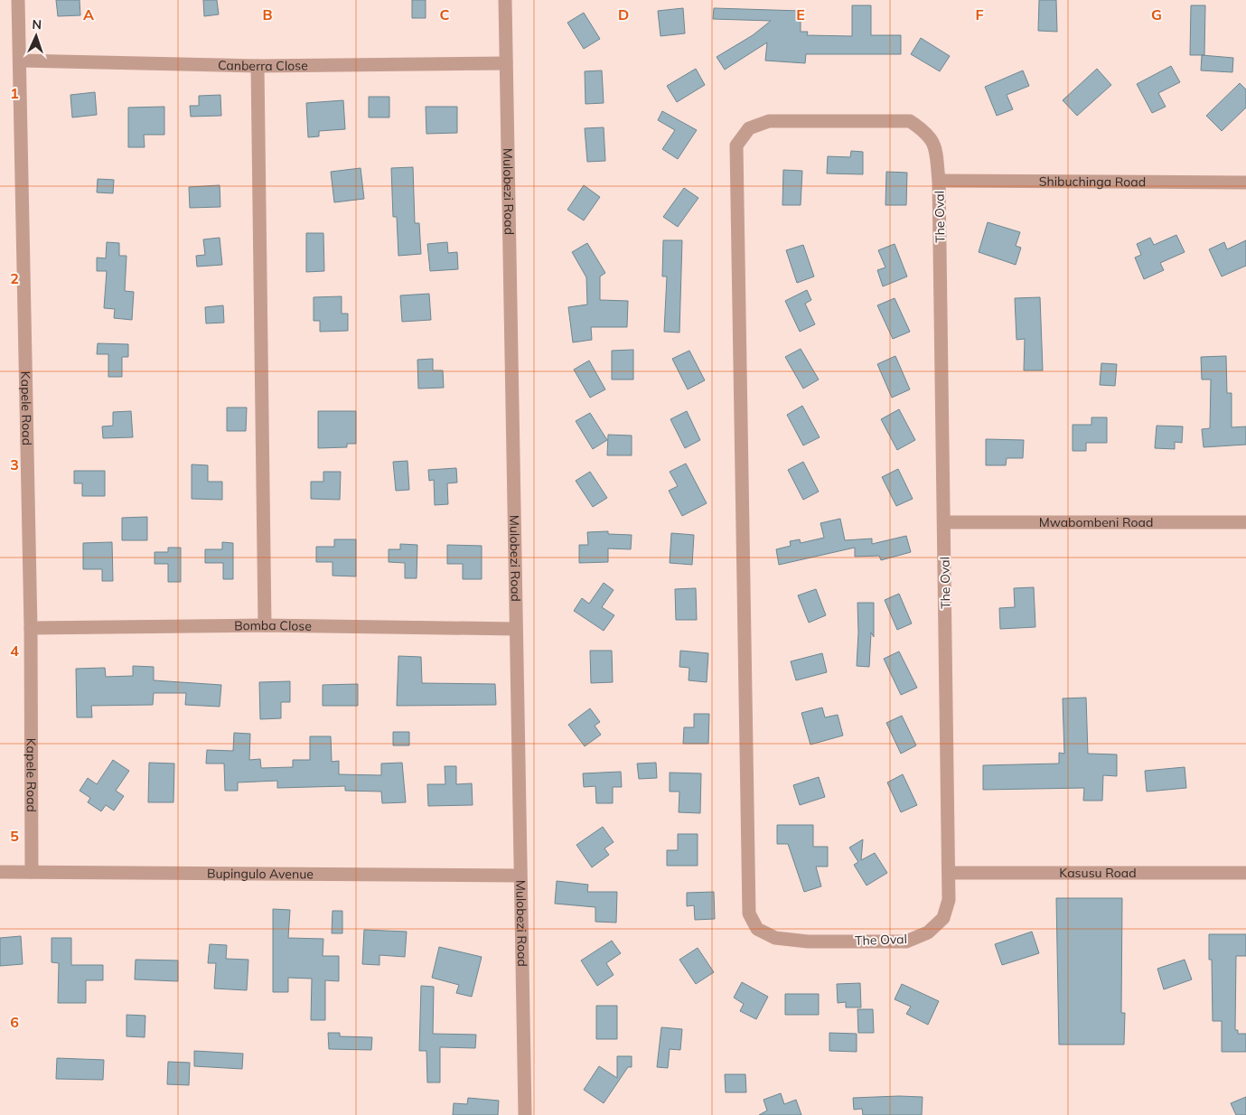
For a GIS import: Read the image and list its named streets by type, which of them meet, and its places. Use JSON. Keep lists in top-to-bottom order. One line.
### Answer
{"streets":{"street":["Canberra Close","Shibuchinga Road","Mulobezi Road","The Oval","Kapele Road","Mwabombeni Road","Bomba Close","Kasusu Road","Bupingulo Avenue"]},"crossings":[["Canberra Close","Mulobezi Road"],["Canberra Close","Kapele Road"],["Shibuchinga Road","The Oval"],["Mulobezi Road","Bomba Close"],["Mulobezi Road","Bupingulo Avenue"],["The Oval","Mwabombeni Road"],["The Oval","Kasusu Road"],["Kapele Road","Bomba Close"],["Kapele Road","Bupingulo Avenue"]],"north":"top","grid":{"columns":["A","B","C","D","E","F","G"],"rows":["1","2","3","4","5","6"]}}
